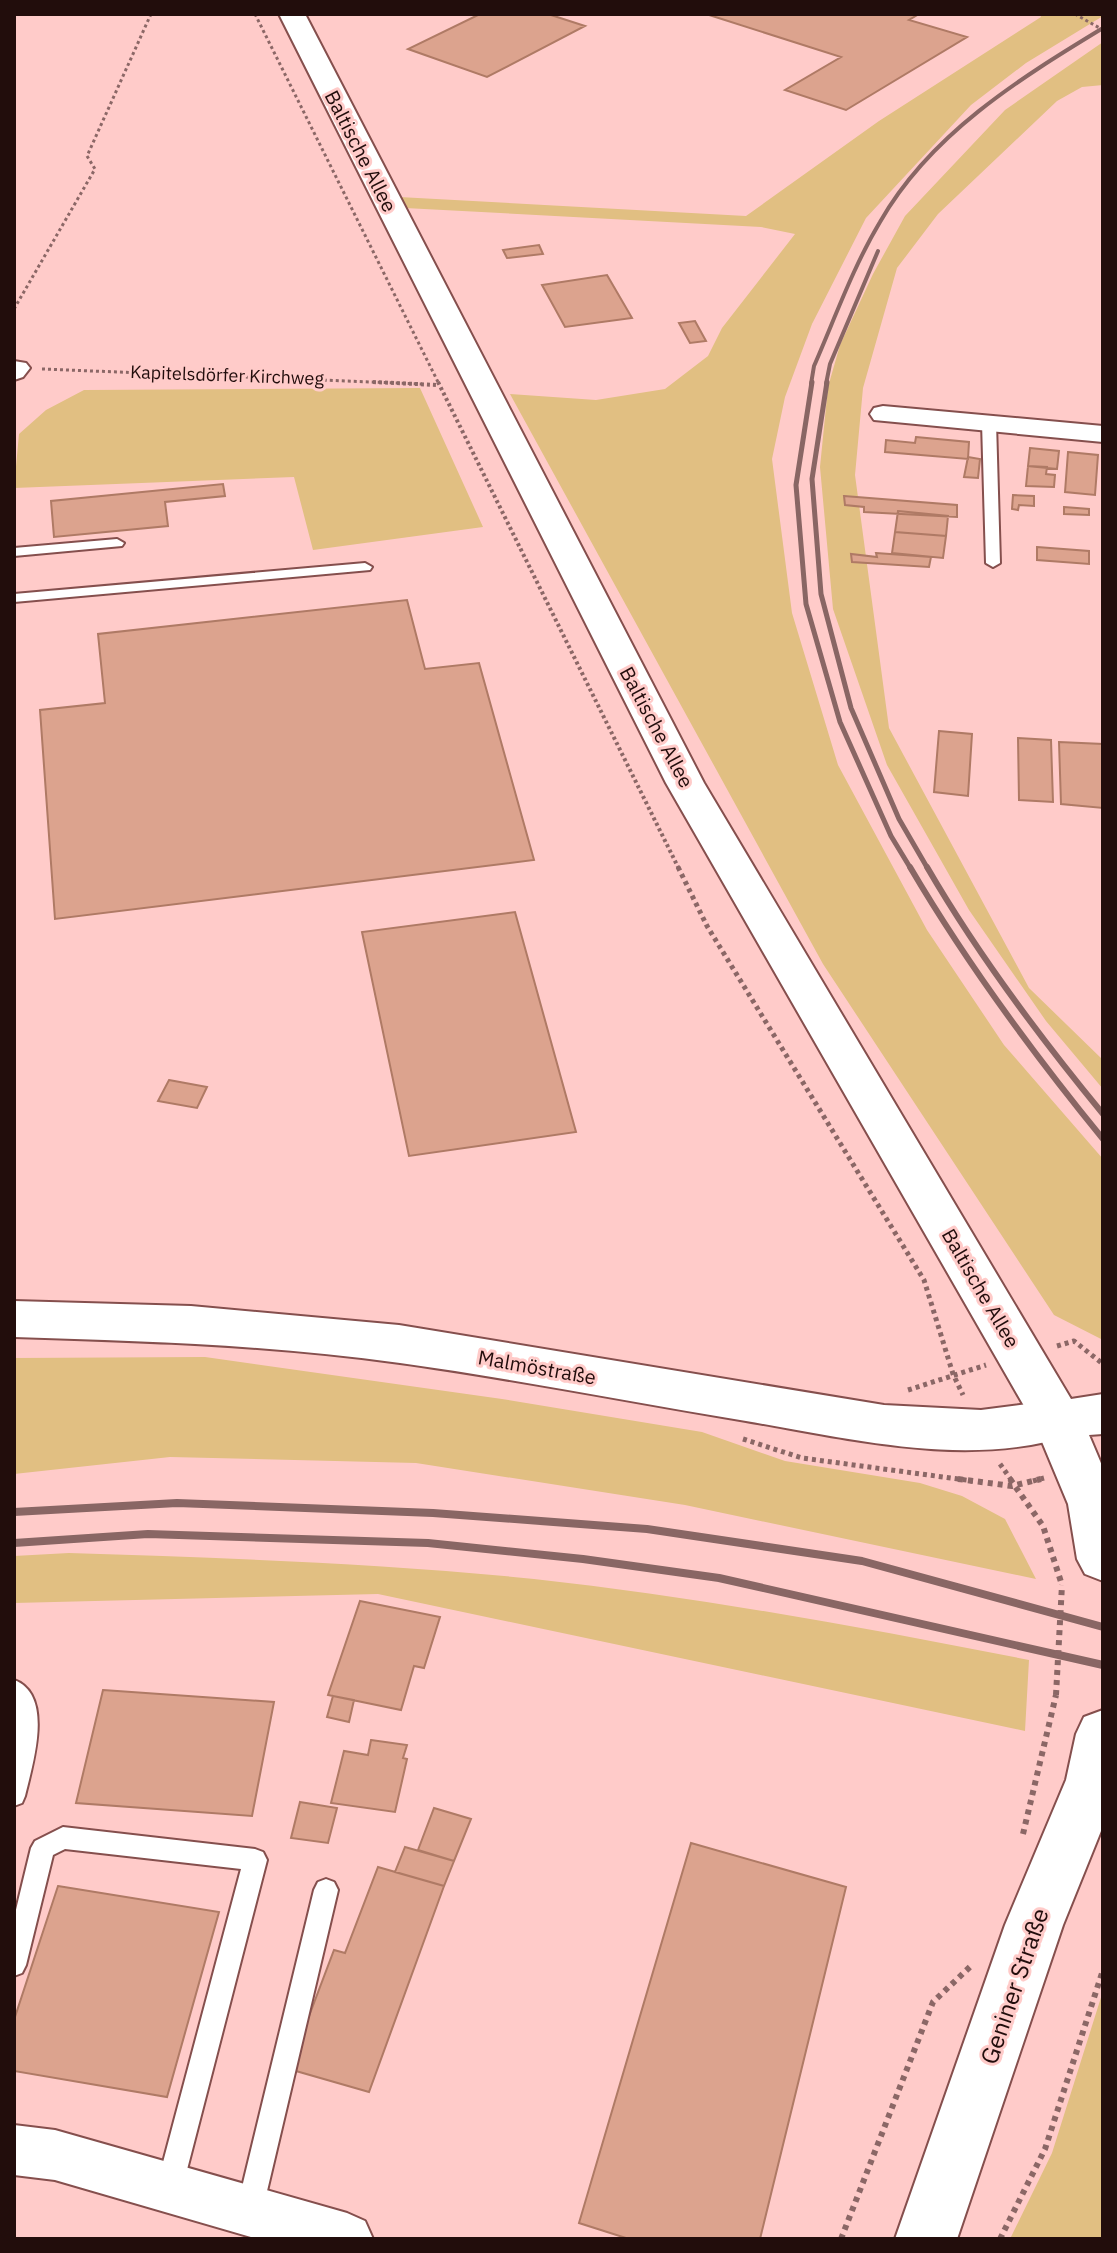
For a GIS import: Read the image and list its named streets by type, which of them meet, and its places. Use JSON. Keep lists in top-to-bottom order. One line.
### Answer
{"streets":{"main road":["Baltische Allee","Malmöstraße","Geniner Straße"],"path":["Kapitelsdörfer Kirchweg"]},"crossings":[["Baltische Allee","Malmöstraße"]]}
